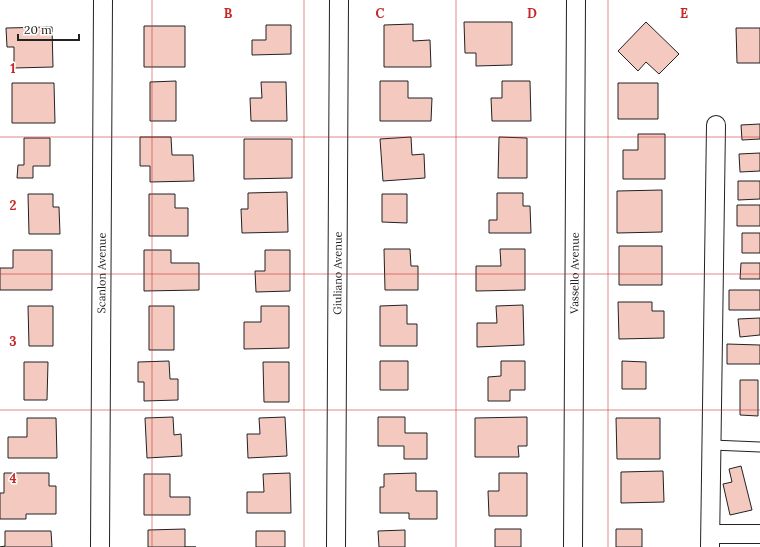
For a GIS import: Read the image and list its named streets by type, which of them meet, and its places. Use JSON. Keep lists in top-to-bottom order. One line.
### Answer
{"streets":{"street":["Scanlon Avenue","Giuliano Avenue","Vassello Avenue"]},"scale_bar":"20 m","grid":{"columns":["B","C","D","E"],"rows":["1","2","3","4"]}}
